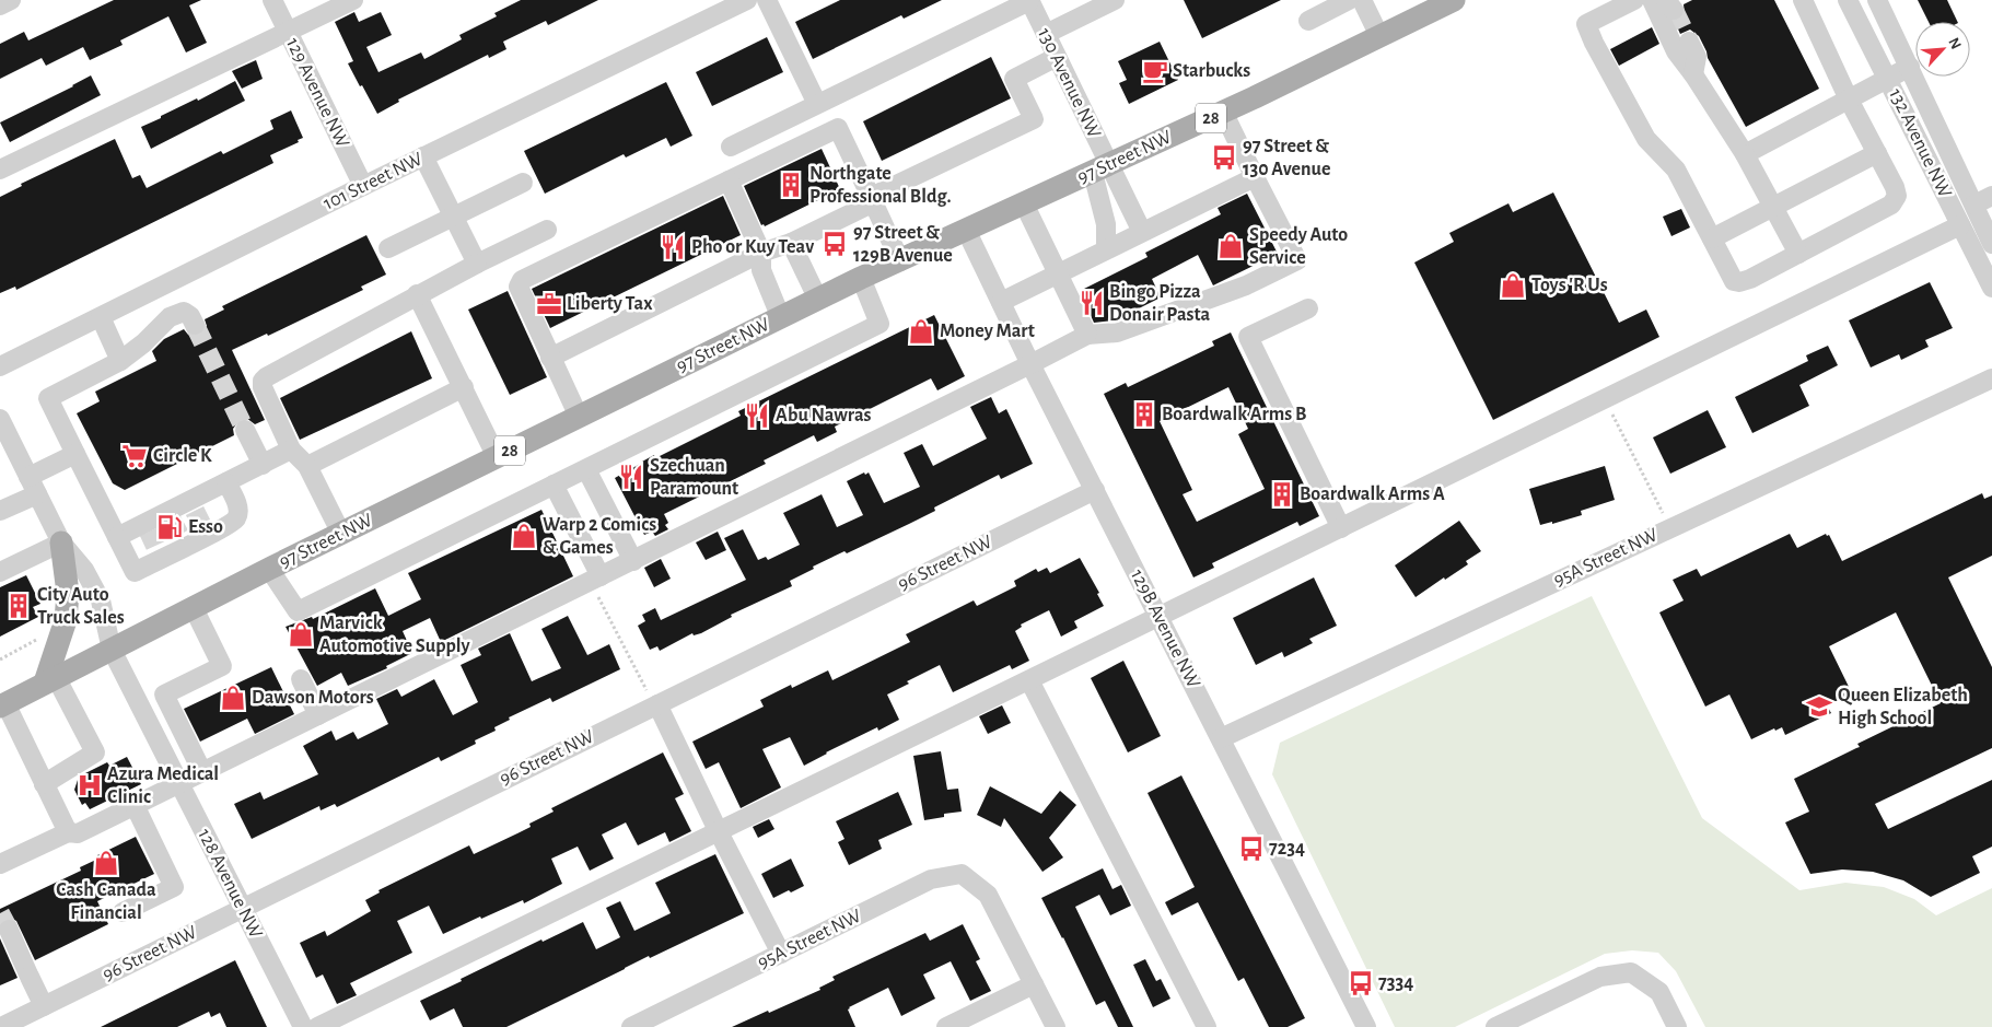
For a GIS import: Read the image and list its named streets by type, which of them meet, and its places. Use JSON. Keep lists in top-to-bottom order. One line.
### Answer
{"streets":{"main road":["28","97 Street NW"],"street":["130 Avenue NW","129 Avenue NW","132 Avenue NW","101 Street NW","95A Street NW","96 Street NW","129B Avenue NW","128 Avenue NW"]},"crossings":[["130 Avenue NW","97 Street NW"],["129 Avenue NW","101 Street NW"],["97 Street NW","129B Avenue NW"],["97 Street NW","128 Avenue NW"],["95A Street NW","129B Avenue NW"],["96 Street NW","129B Avenue NW"],["96 Street NW","128 Avenue NW"]],"places":{"cafe":["Starbucks"],"bus stop":["97 Street & 130 Avenue","97 Street & 129B Avenue","7234","7334"],"building":["Northgate Professional Bldg.","Boardwalk Arms B","Boardwalk Arms A","City Auto Truck Sales"],"shop":["Speedy Auto Service","Toys 'R Us","Money Mart","Warp 2 Comics & Games","Marvick Automotive Supply","Dawson Motors","Cash Canada Financial"],"restaurant":["Pho or Kuy Teav","Bingo Pizza Donair Pasta","Abu Nawras","Szechuan Paramount"],"office":["Liberty Tax"],"supermarket":["Circle K"],"fuel station":["Esso"],"school or university":["Queen Elizabeth High School"],"hospital":["Azura Medical Clinic"]},"north":"top right"}
